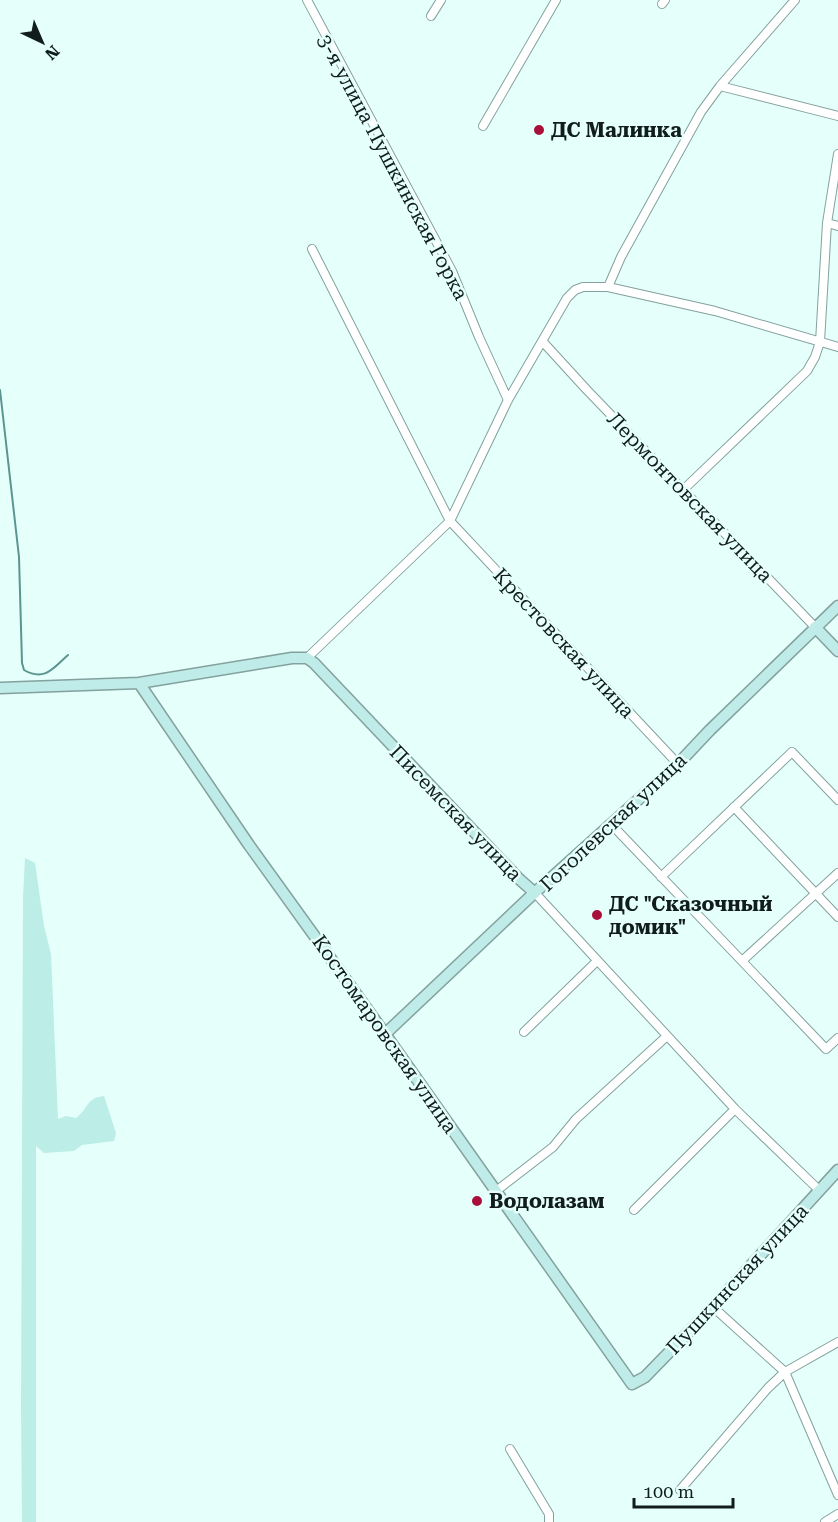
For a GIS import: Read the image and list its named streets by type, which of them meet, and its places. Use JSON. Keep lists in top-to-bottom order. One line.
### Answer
{"streets":{"street":["3-я улица Пушкинская Горка","Лермонтовская улица","Крестовская улица","Писемская улица","Гоголевская улица","Костомаровская улица","Пушкинская улица"]},"crossings":[["Лермонтовская улица","Гоголевская улица"],["Крестовская улица","Гоголевская улица"],["Писемская улица","Гоголевская улица"],["Писемская улица","Пушкинская улица"],["Гоголевская улица","Костомаровская улица"],["Костомаровская улица","Пушкинская улица"]],"places":["ДС Малинка","ДС \"Сказочный домик\"","Водолазам"],"scale_bar":"100 m","north":"bottom right"}
